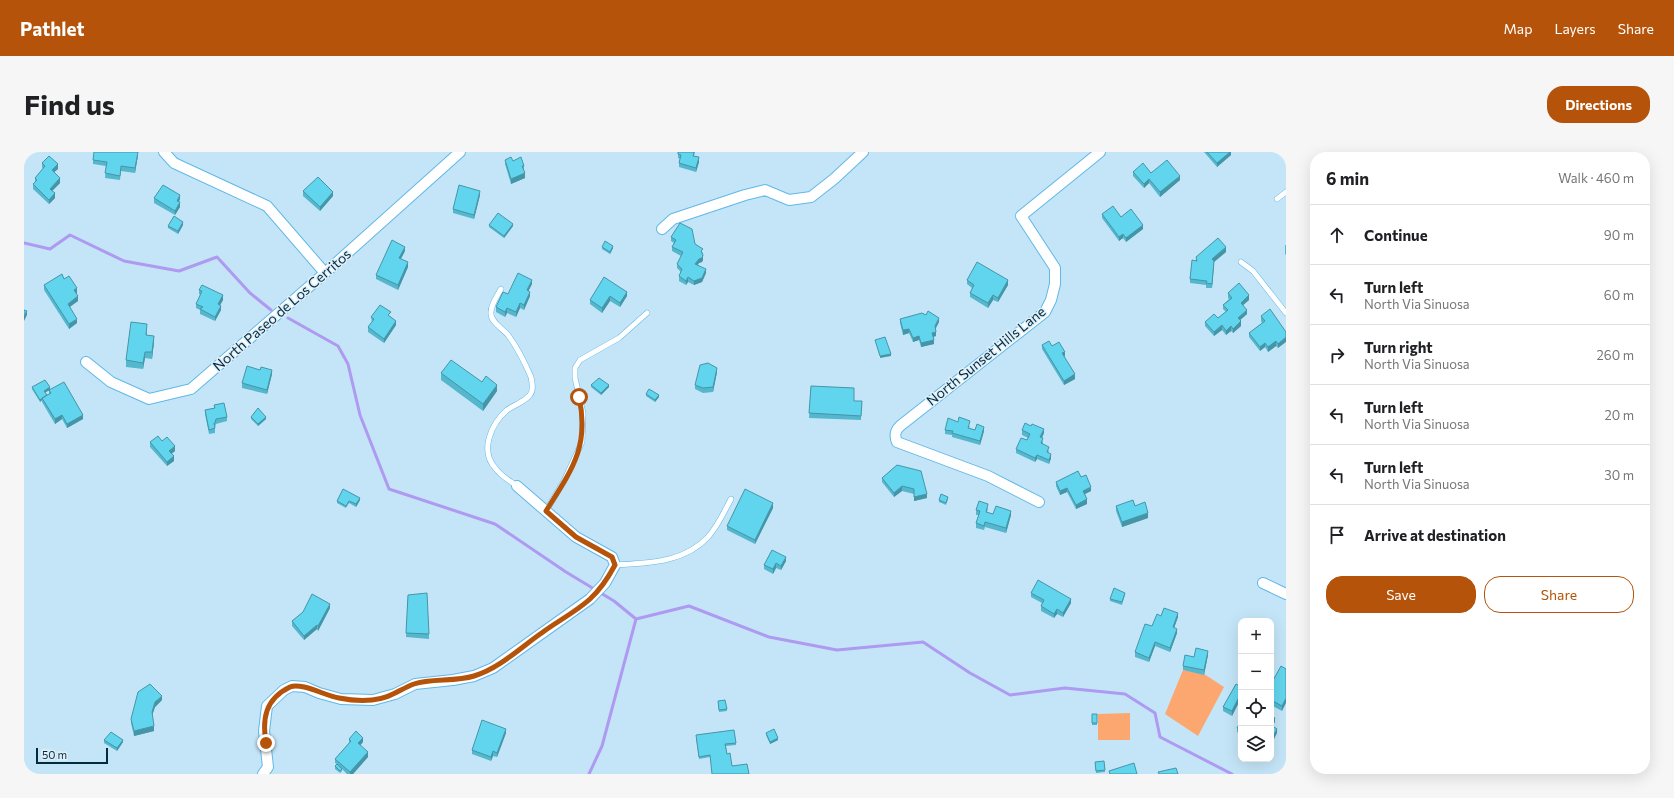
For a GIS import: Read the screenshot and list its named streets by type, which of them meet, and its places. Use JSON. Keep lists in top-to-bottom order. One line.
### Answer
{"streets":{"street":["North Paseo de Los Cerritos","North Sunset Hills Lane"]},"scale_bar":"50 m","page":{"header":"Pathlet","nav":["Map","Layers","Share"],"buttons":["Directions",["Save","Share"]],"title":"Find us","heading":["6 min","Walk · 460 m"],"list":[["Continue","90 m"],["Turn left","North Via Sinuosa","60 m"],["Turn right","North Via Sinuosa","260 m"],["Turn left","North Via Sinuosa","20 m"],["Turn left","North Via Sinuosa","30 m"],"Arrive at destination"],"map_buttons":["+","−"],"scale":"50 m"}}
